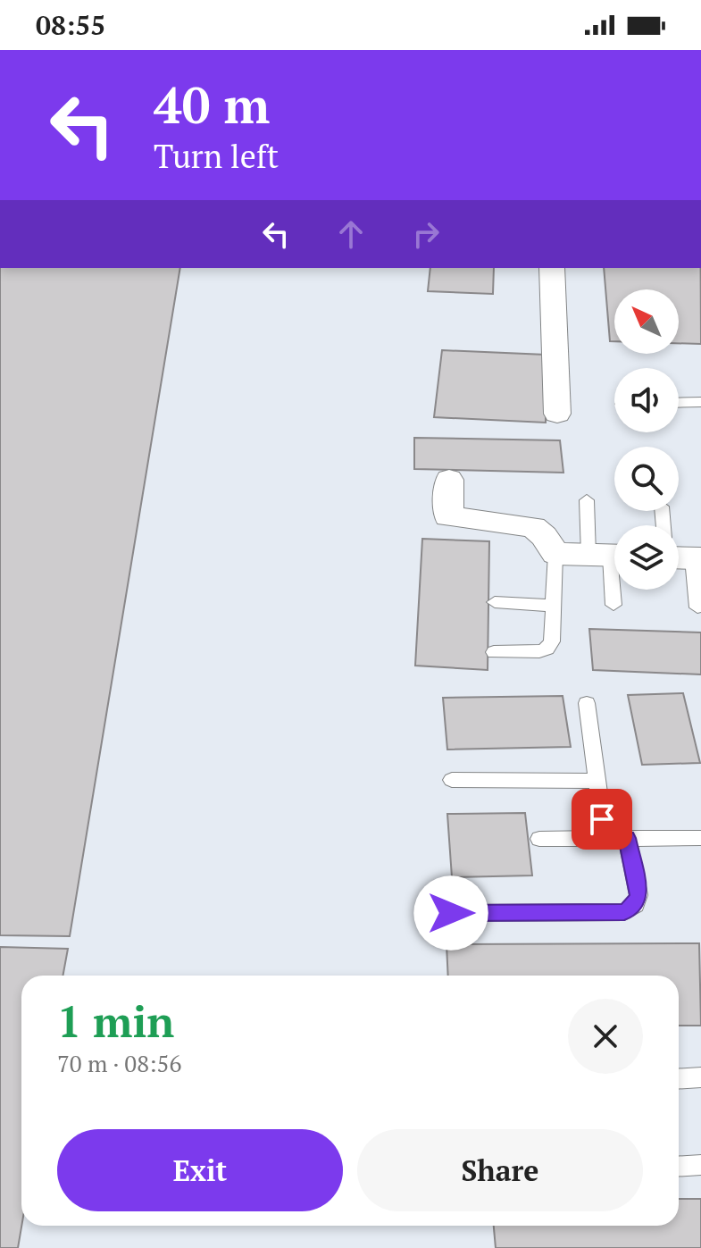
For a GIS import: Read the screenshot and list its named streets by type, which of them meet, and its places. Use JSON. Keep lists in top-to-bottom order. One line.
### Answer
{"north":"top left","page":{"status":"08:55","turn":["40 m","Turn left"],"heading":["1 min","70 m · 08:56"],"buttons":["Exit","Share"]}}
